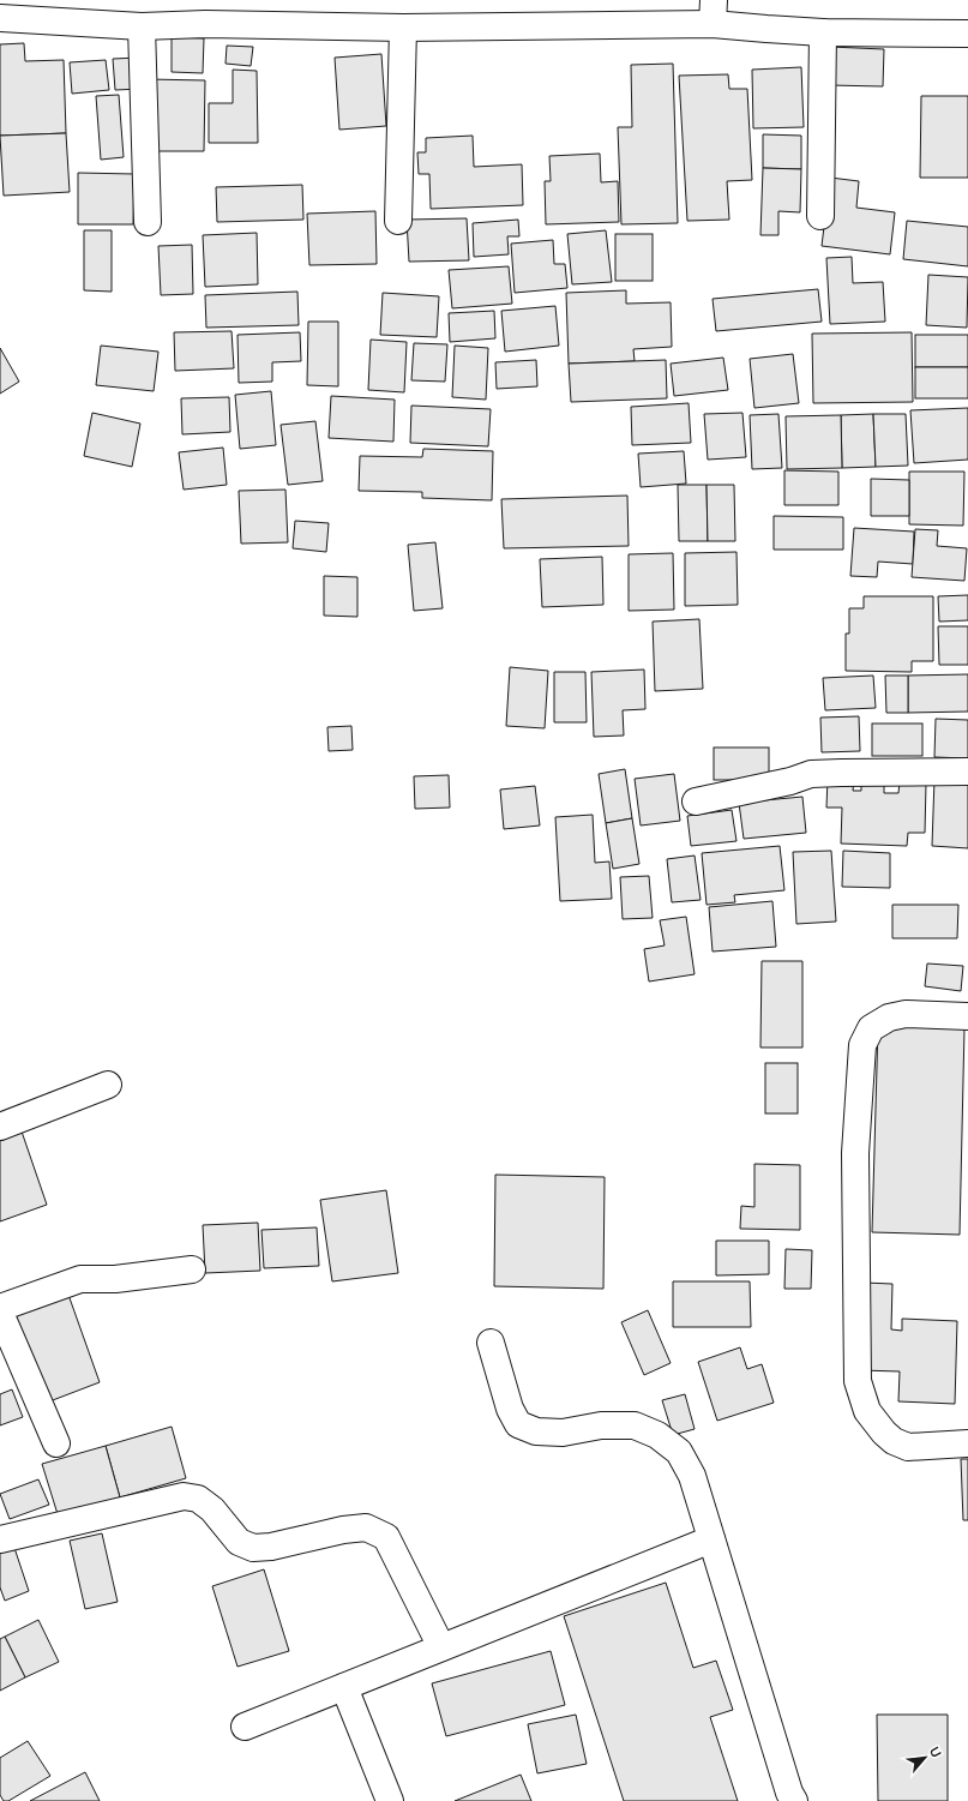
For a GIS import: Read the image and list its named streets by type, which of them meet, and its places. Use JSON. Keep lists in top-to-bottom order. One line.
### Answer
{"north":"top right"}
